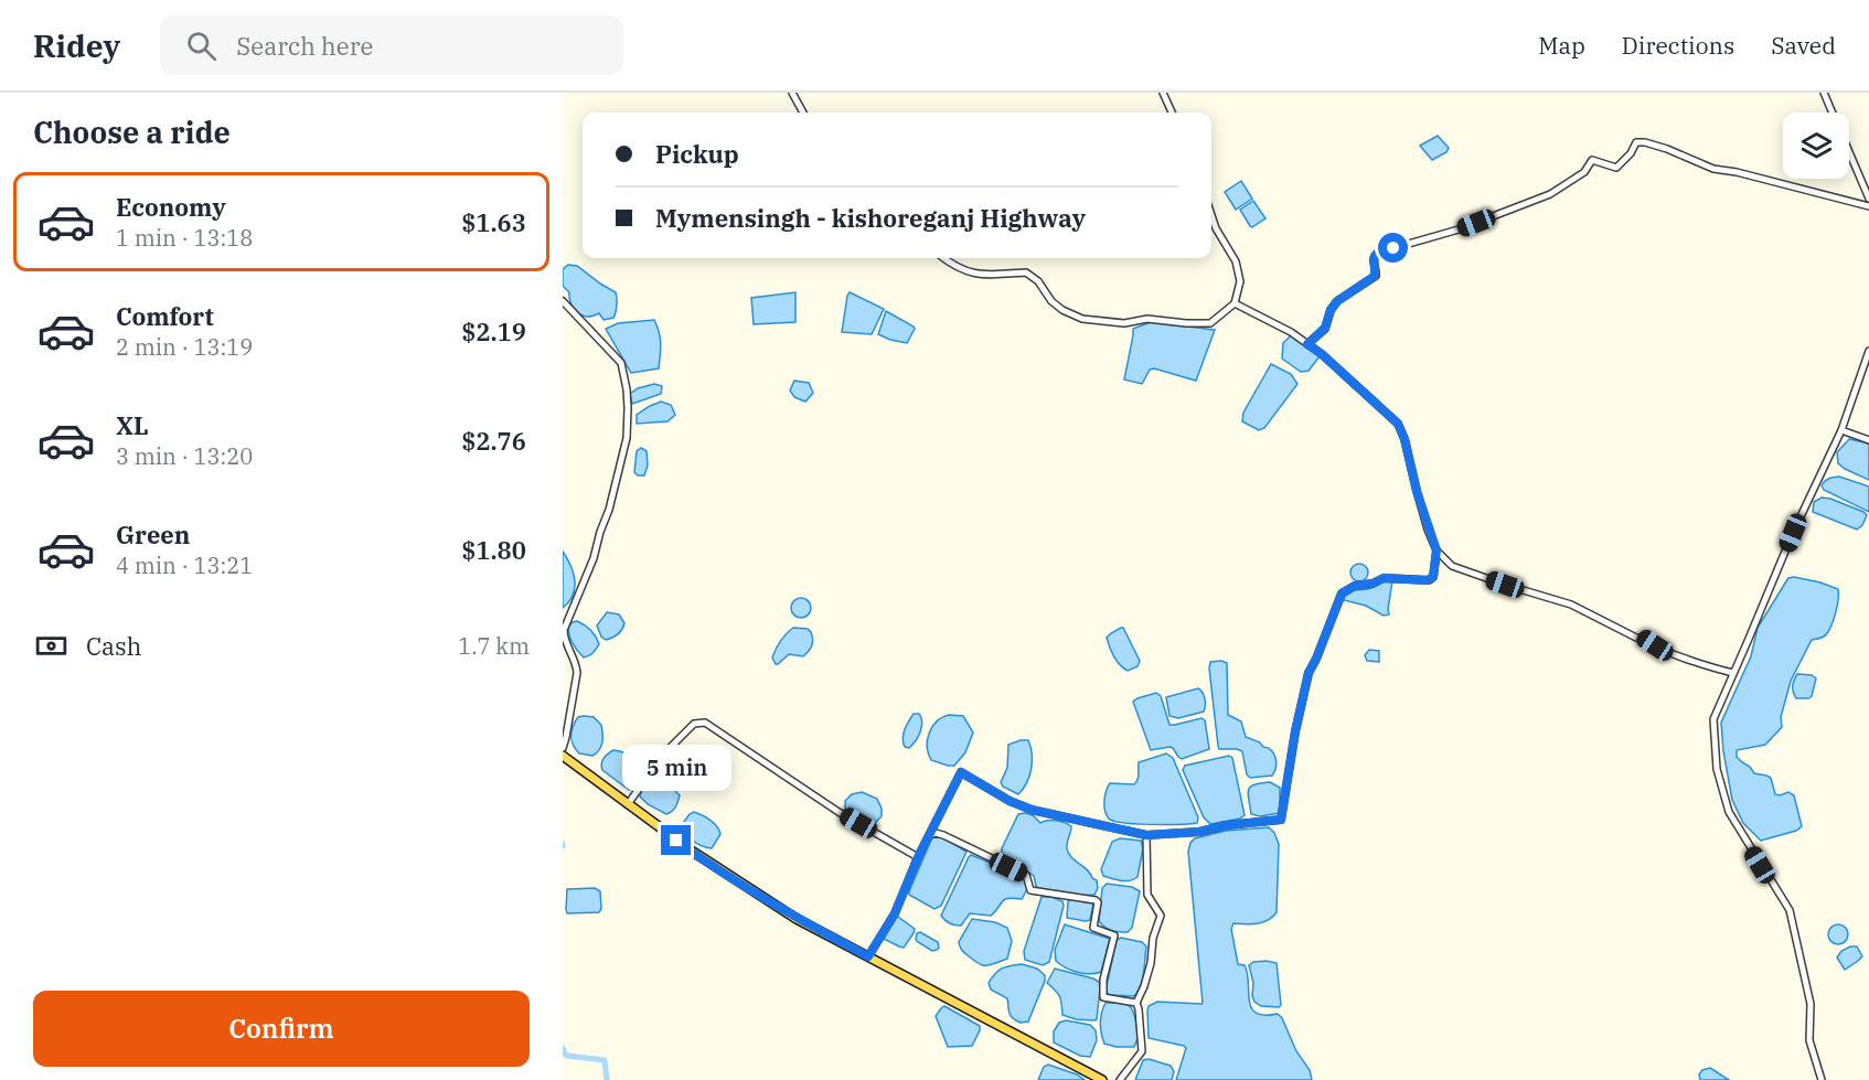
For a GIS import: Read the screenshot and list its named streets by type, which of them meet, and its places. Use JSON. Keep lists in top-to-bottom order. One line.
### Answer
{"page":{"header":"Ridey","search":"Search here","nav":["Map","Directions","Saved"],"heading":"Choose a ride","banner":["Pickup","Mymensingh - kishoreganj Highway"],"list":[{"name":"Economy","note":"1 min · 13:18","value":"$1.63"},{"name":"Comfort","note":"2 min · 13:19","value":"$2.19"},{"name":"XL","note":"3 min · 13:20","value":"$2.76"},{"name":"Green","note":"4 min · 13:21","value":"$1.80"}],"pay":["Cash","1.7 km"],"bubble":"5 min","buttons":"Confirm"}}
